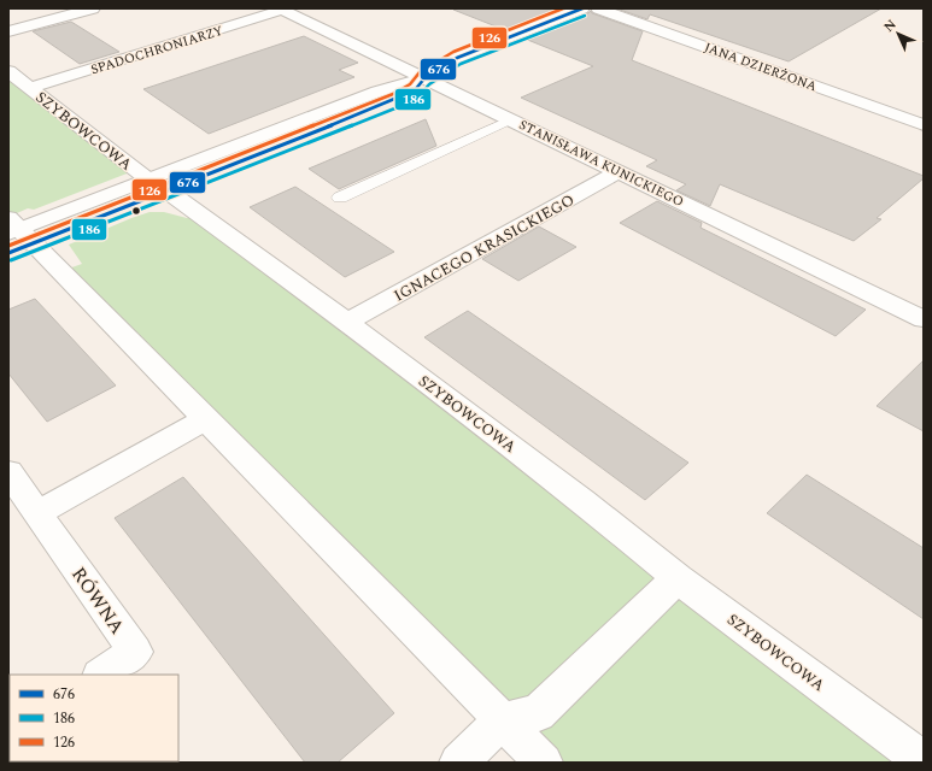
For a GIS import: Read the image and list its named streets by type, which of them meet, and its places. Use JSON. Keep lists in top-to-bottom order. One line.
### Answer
{"streets":{"street":["SPADOCHRONIARZY","JANA DZIERŻONA","SZYBOWCOWA","STANISŁAWA KUNICKIEGO","IGNACEGO KRASICKIEGO","RÓWNA"]},"crossings":[["SPADOCHRONIARZY","SZYBOWCOWA"],["SPADOCHRONIARZY","STANISŁAWA KUNICKIEGO"],["SZYBOWCOWA","IGNACEGO KRASICKIEGO"],["STANISŁAWA KUNICKIEGO","IGNACEGO KRASICKIEGO"]],"lines":["transit line 676","transit line 126","transit line 186"],"legend":["676","186","126"],"north":"top left"}
